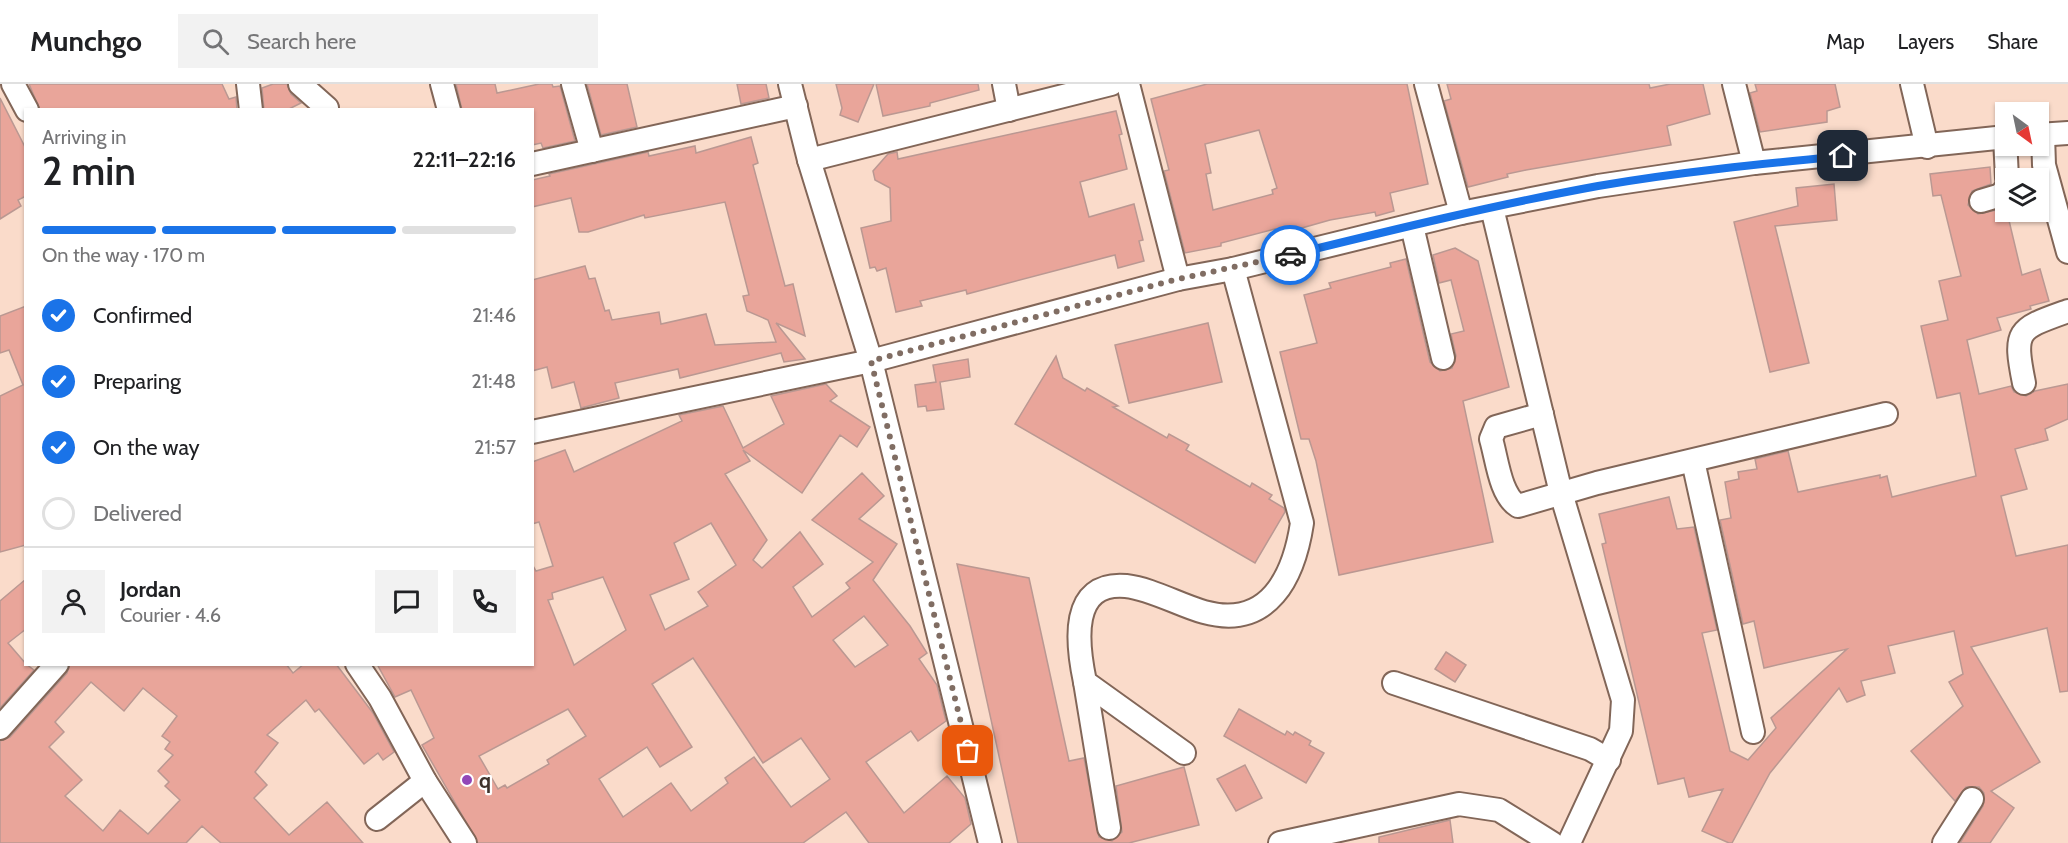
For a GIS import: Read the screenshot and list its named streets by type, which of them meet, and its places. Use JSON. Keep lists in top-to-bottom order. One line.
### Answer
{"places":["q"],"north":"bottom right","page":{"header":"Munchgo","search":"Search here","nav":["Map","Layers","Share"],"heading":["2 min","Arriving in","22:11–22:16"],"panel":["Jordan","Courier · 4.6"],"bar":"On the way · 170 m","list":[["Confirmed","21:46"],["Preparing","21:48"],["On the way","21:57"],"Delivered"]}}
